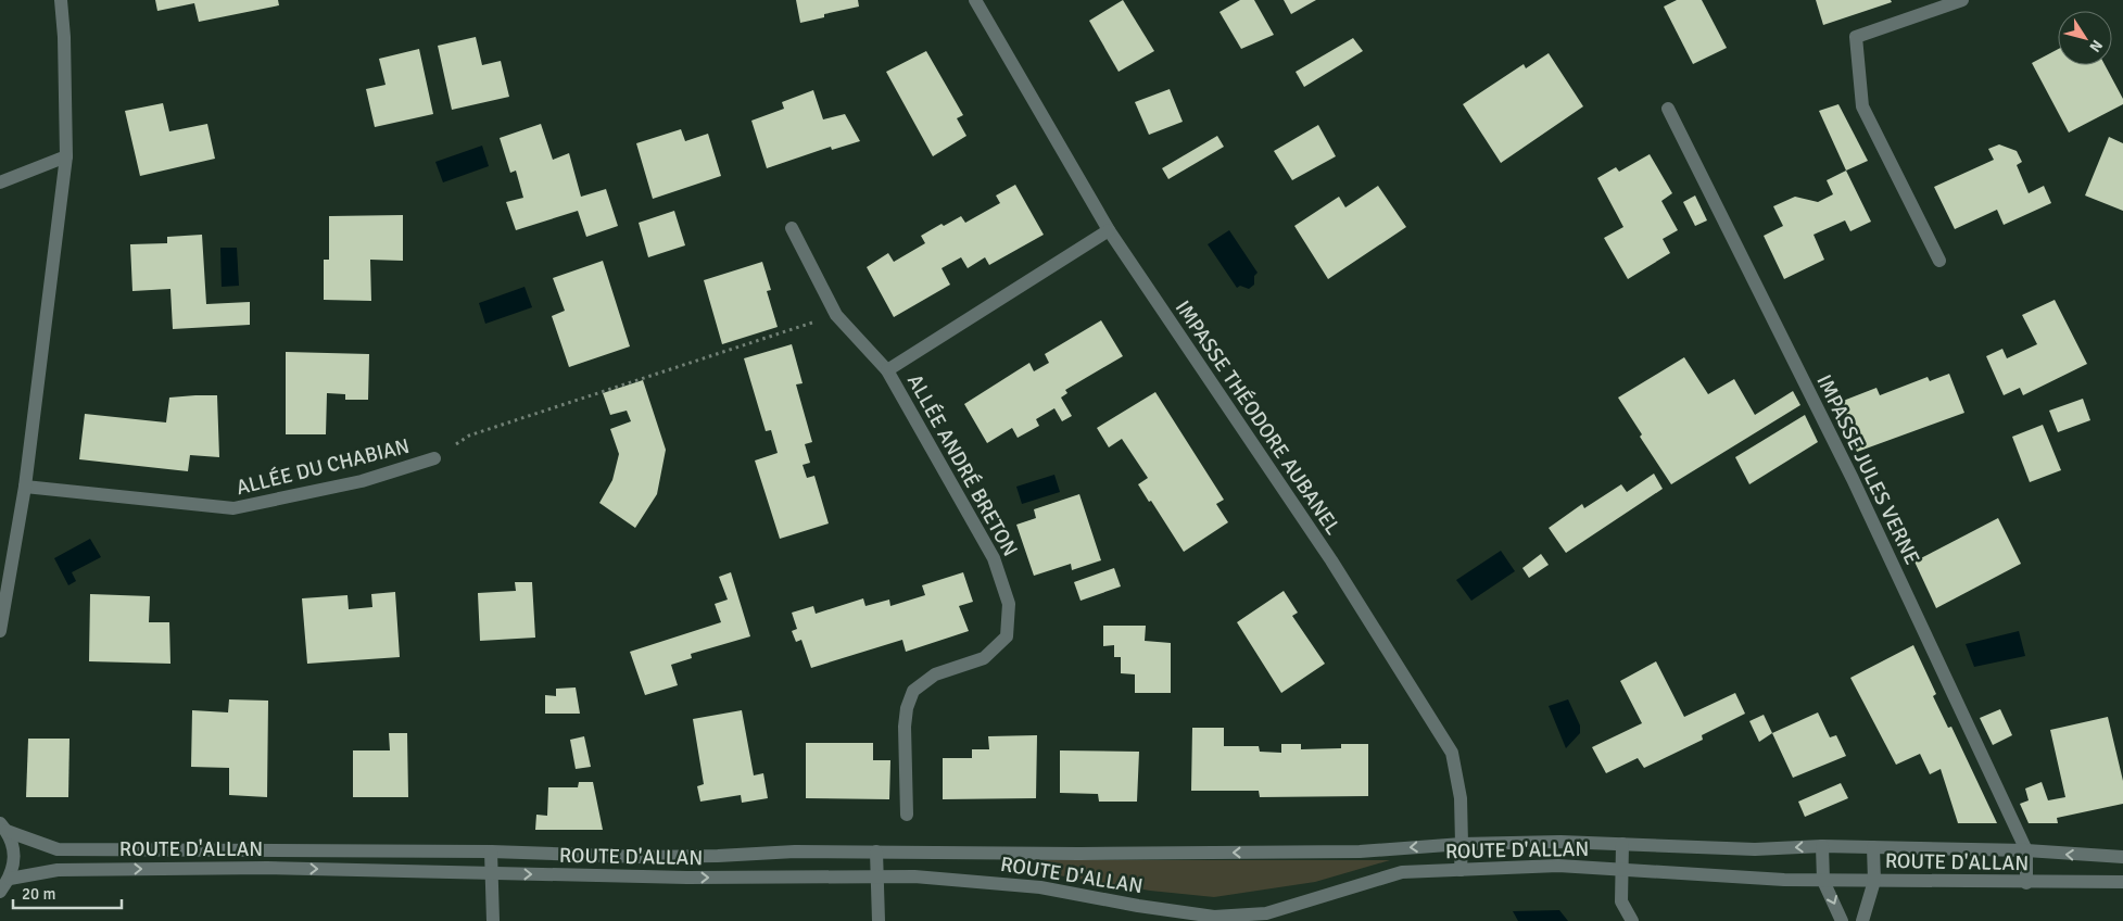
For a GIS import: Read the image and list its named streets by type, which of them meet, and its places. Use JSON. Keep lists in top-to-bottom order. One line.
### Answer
{"streets":{"street":["IMPASSE THÉODORE AUBANEL","ALLÉE ANDRÉ BRETON","ALLÉE DU CHABIAN","IMPASSE JULES VERNE","ROUTE D'ALLAN"]},"crossings":[["IMPASSE THÉODORE AUBANEL","ALLÉE ANDRÉ BRETON"],["IMPASSE THÉODORE AUBANEL","ROUTE D'ALLAN"],["IMPASSE JULES VERNE","ROUTE D'ALLAN"]],"scale_bar":"20 m","north":"bottom right"}
